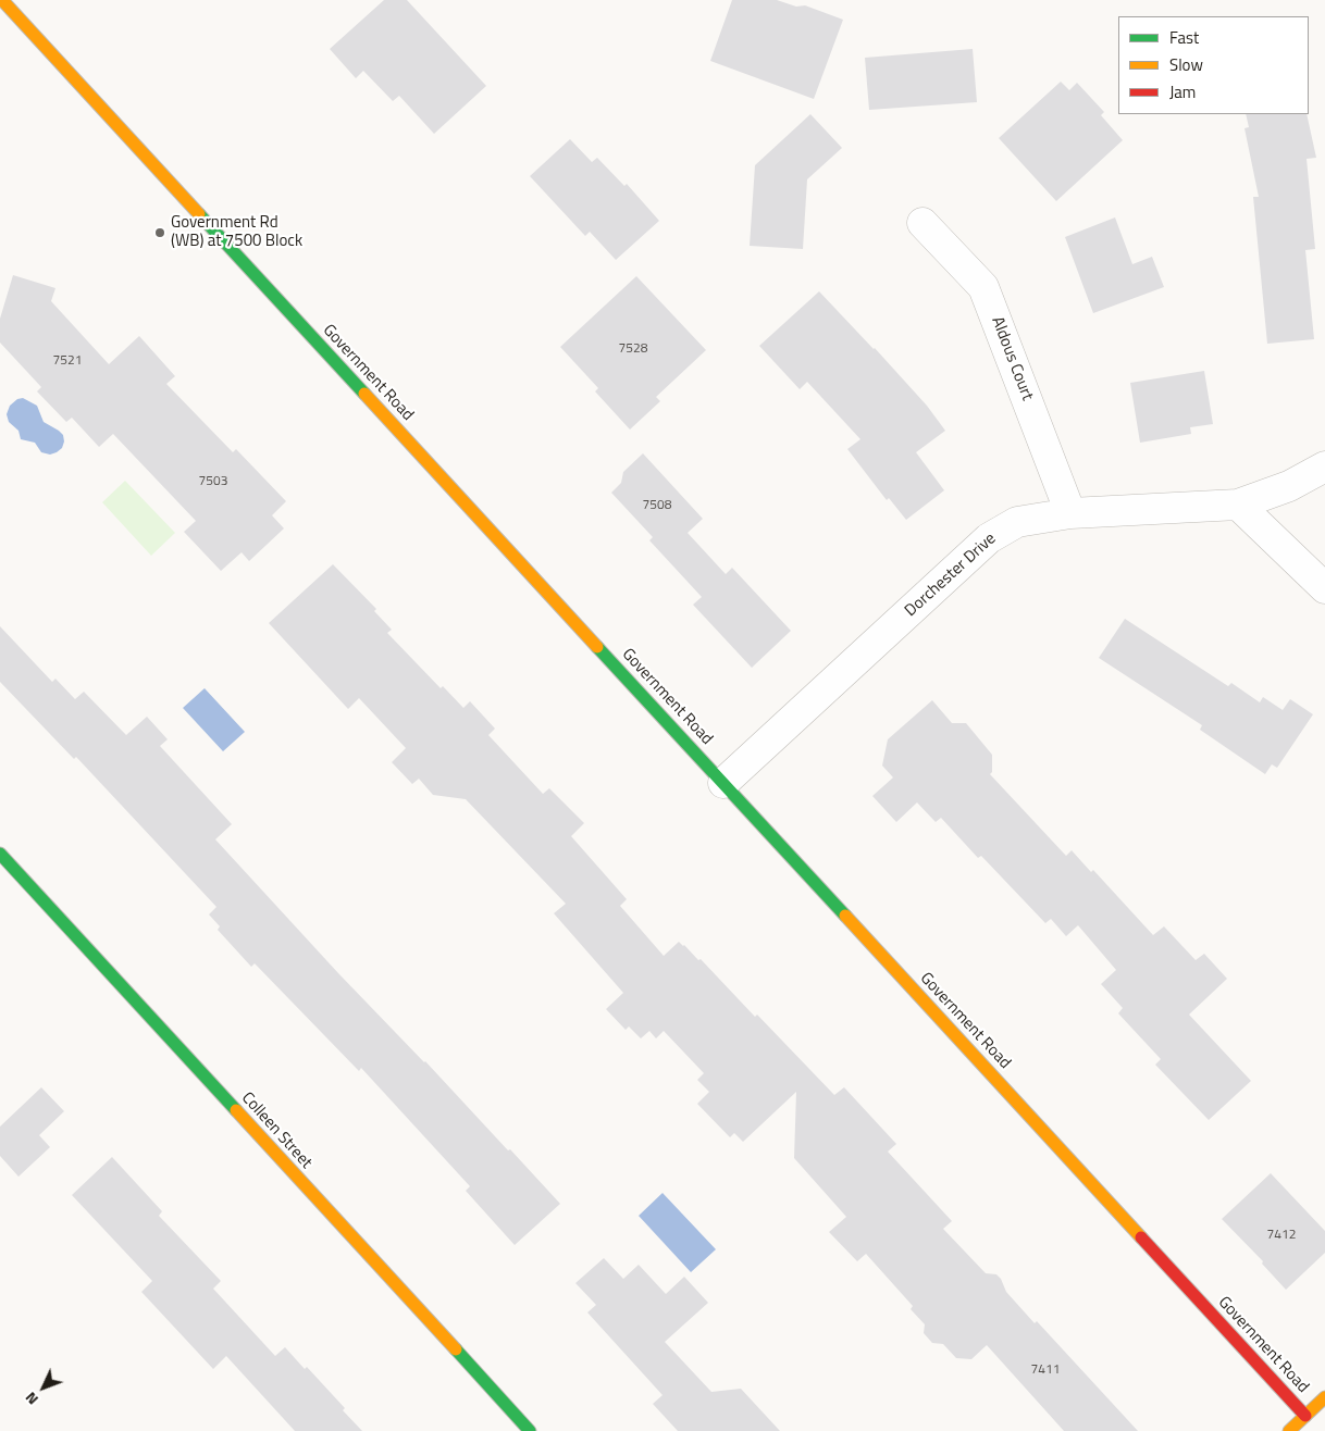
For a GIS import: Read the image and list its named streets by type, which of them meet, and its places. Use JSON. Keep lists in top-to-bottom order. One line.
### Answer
{"streets":{"street":["Aldous Court","Government Road","Dorchester Drive","Colleen Street"]},"crossings":[["Aldous Court","Dorchester Drive"],["Government Road","Dorchester Drive"]],"places":["Government Rd (WB) at 7500 Block"],"house_numbers":["7528","7521","7503","7508","7412","7411"],"legend":["Fast","Slow","Jam"],"north":"bottom left"}
